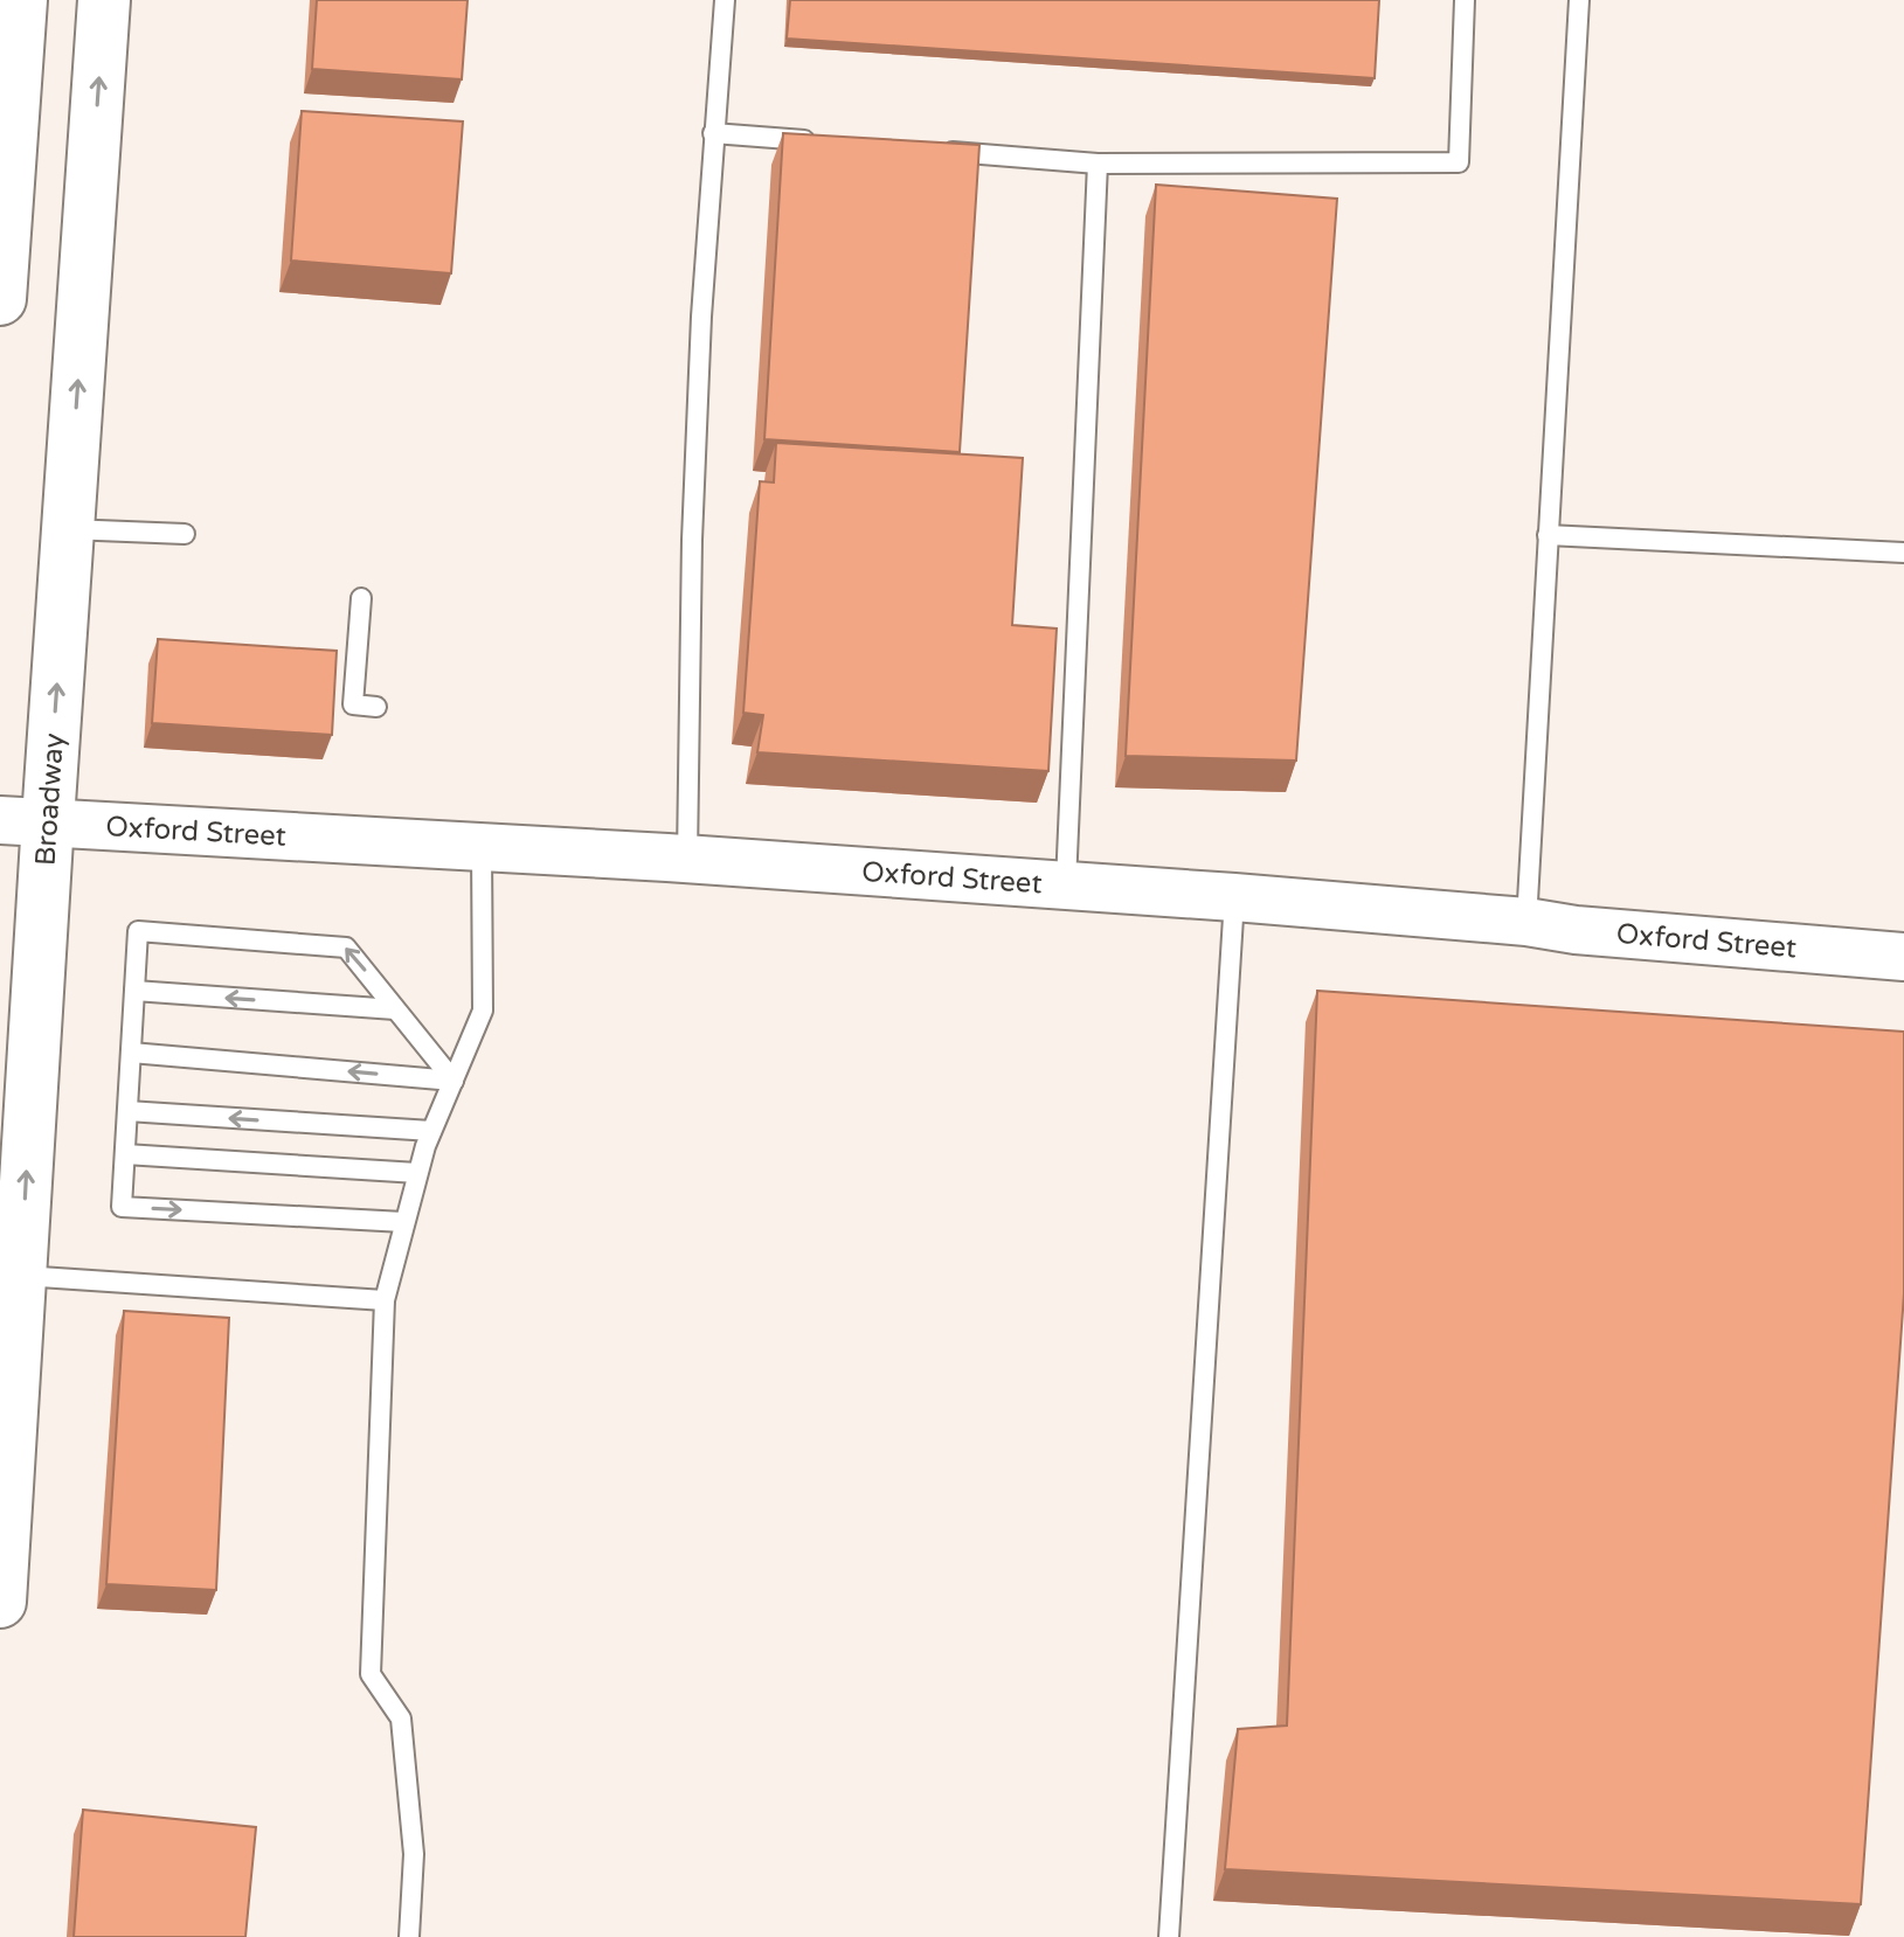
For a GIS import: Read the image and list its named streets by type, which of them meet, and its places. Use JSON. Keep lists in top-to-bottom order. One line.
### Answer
{"streets":{"main road":["Broadway"],"street":["Oxford Street"]},"crossings":[["Broadway","Oxford Street"]],"one_way":["Broadway"]}
